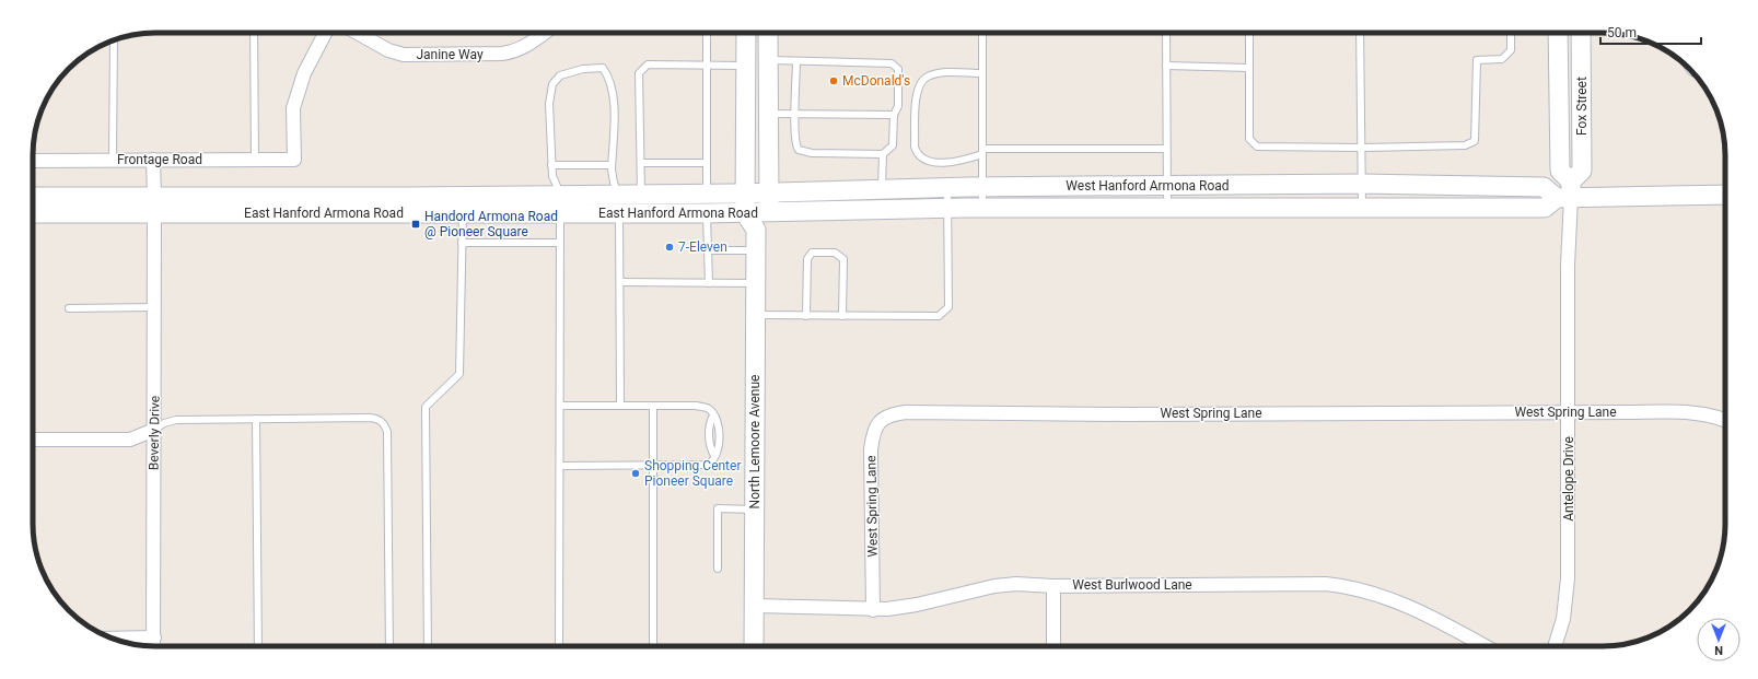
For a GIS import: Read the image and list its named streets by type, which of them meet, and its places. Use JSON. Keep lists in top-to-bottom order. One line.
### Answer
{"streets":{"main road":["Fox Street","West Hanford Armona Road","East Hanford Armona Road","North Lemoore Avenue"],"street":["Janine Way","Frontage Road","West Spring Lane","Beverly Drive","Antelope Drive","West Burlwood Lane"]},"crossings":[["Fox Street","West Hanford Armona Road"],["Fox Street","Antelope Drive"],["Frontage Road","Beverly Drive"],["West Hanford Armona Road","East Hanford Armona Road"],["West Hanford Armona Road","Antelope Drive"],["East Hanford Armona Road","Beverly Drive"],["West Spring Lane","Antelope Drive"],["West Spring Lane","West Burlwood Lane"],["North Lemoore Avenue","West Burlwood Lane"]],"places":{"other":["McDonald's","7-Eleven","Shopping Center Pioneer Square"],"transit":["Handord Armona Road @ Pioneer Square"]},"scale_bar":"50 m","north":"bottom"}
